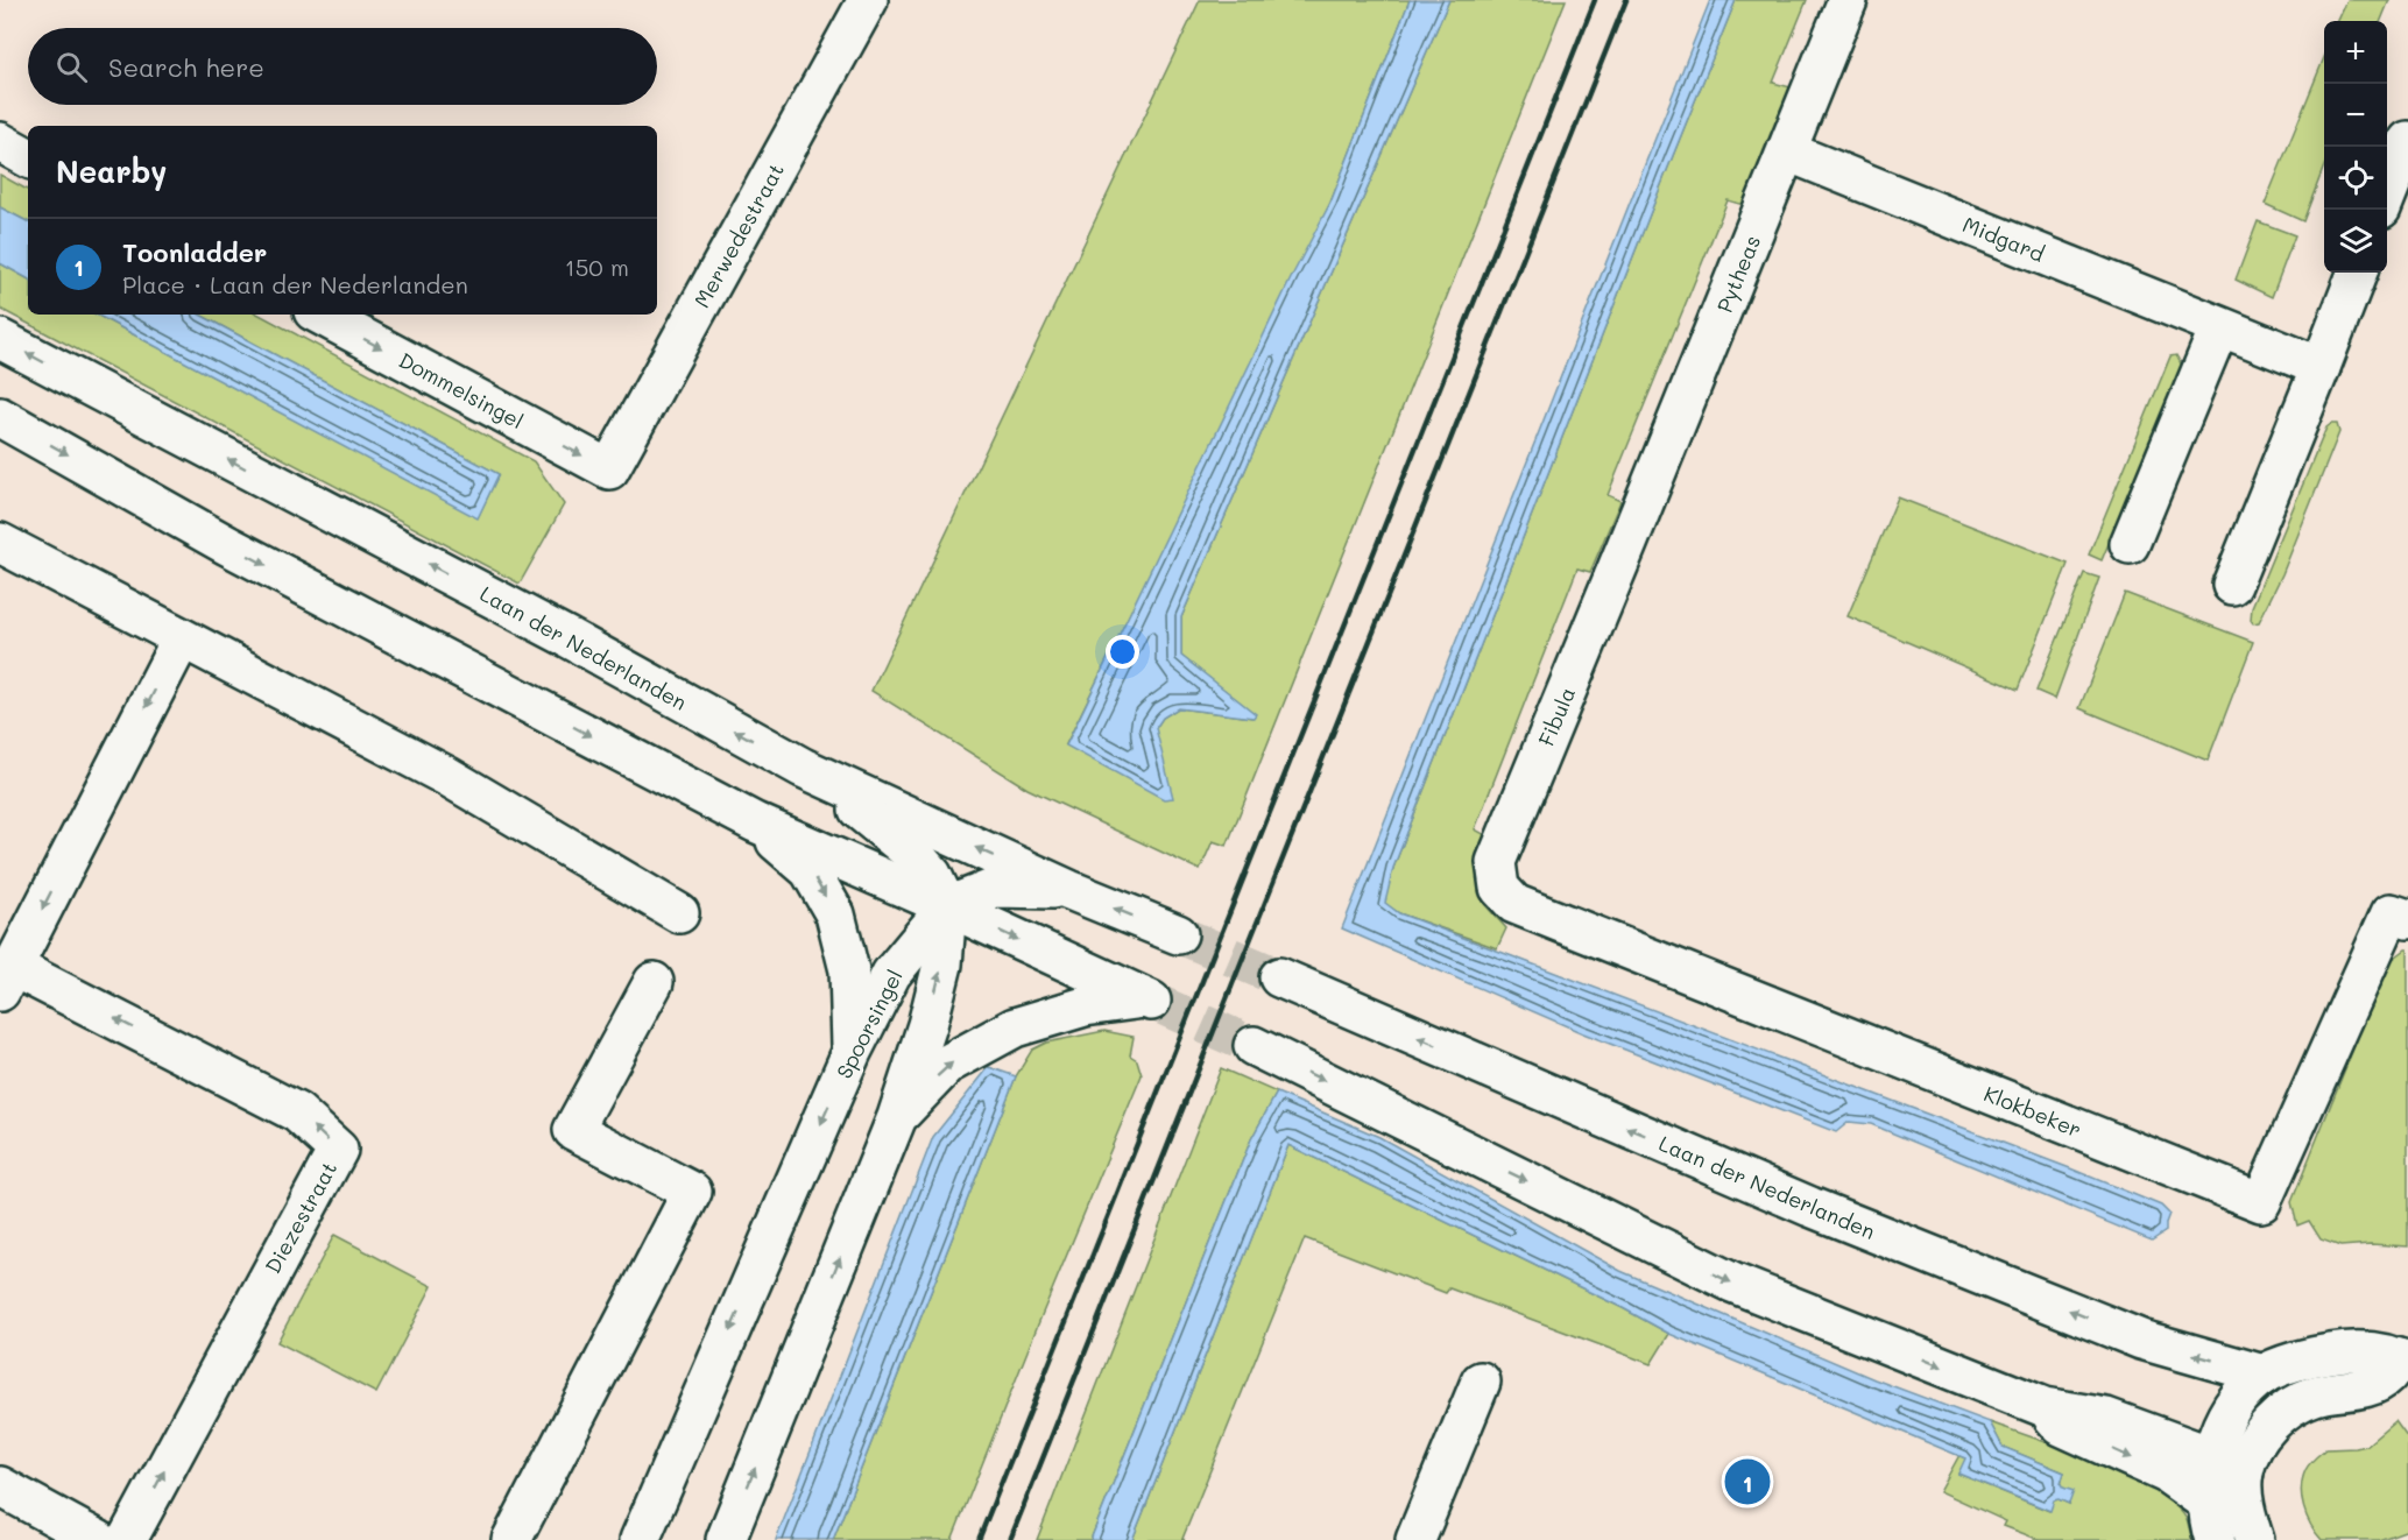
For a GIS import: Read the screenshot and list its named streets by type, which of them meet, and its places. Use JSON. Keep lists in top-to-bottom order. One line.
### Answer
{"streets":{"main road":["Merwedestraat","Midgard","Pytheas","Dommelsingel","Laan der Nederlanden","Fibula","Spoorsingel","Klokbeker","Diezestraat"]},"crossings":[["Merwedestraat","Dommelsingel"],["Midgard","Pytheas"],["Pytheas","Fibula"],["Fibula","Klokbeker"]],"page":{"map_buttons":["+","−"],"search":"Search here","heading":"Nearby","list":[{"mark":"1","name":"Toonladder","note":"Place · Laan der Nederlanden","value":"150 m"}],"pins":"1"}}
